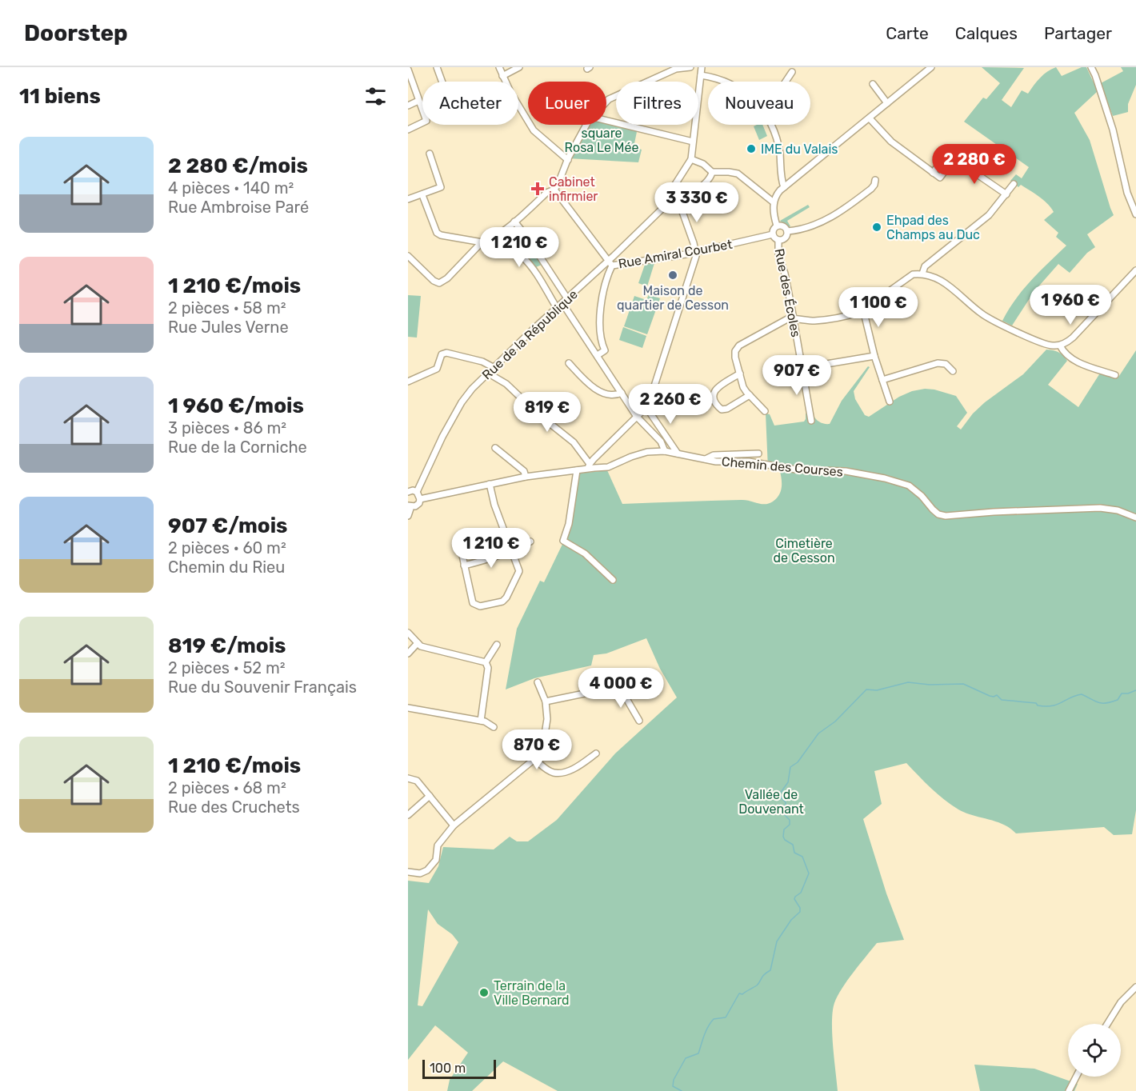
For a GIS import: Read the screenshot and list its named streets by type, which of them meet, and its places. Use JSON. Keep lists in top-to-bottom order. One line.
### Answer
{"streets":{"street":["Rue Amiral Courbet","Rue des Écoles","Rue de la République","Chemin des Courses"]},"crossings":[["Rue Amiral Courbet","Rue des Écoles"],["Rue Amiral Courbet","Rue de la République"]],"parks":["square Rosa Le Mée","Cimetière de Cesson","Vallée de Douvenant"],"places":{"other":["IME du Valais","Ehpad des Champs au Duc","Maison de quartier de Cesson","Terrain de la Ville Bernard"],"health":["Cabinet infirmier"]},"scale_bar":"100 m","page":{"header":"Doorstep","nav":["Carte","Calques","Partager"],"heading":"11 biens","chip":["Acheter","Louer","Filtres","Nouveau"],"list":[{"name":"2 280 €/mois","note":"4 pièces · 140 m² · Rue Ambroise Paré"},{"name":"1 210 €/mois","note":"2 pièces · 58 m² · Rue Jules Verne"},{"name":"1 960 €/mois","note":"3 pièces · 86 m² · Rue de la Corniche"},{"name":"907 €/mois","note":"2 pièces · 60 m² · Chemin du Rieu"},{"name":"819 €/mois","note":"2 pièces · 52 m² · Rue du Souvenir Français"},{"name":"1 210 €/mois","note":"2 pièces · 68 m² · Rue des Cruchets"}],"price":["2 280 €","3 330 €","1 210 €","1 960 €","1 100 €","907 €","2 260 €","819 €","1 210 €","4 000 €","870 €"],"scale":"100 m"}}
